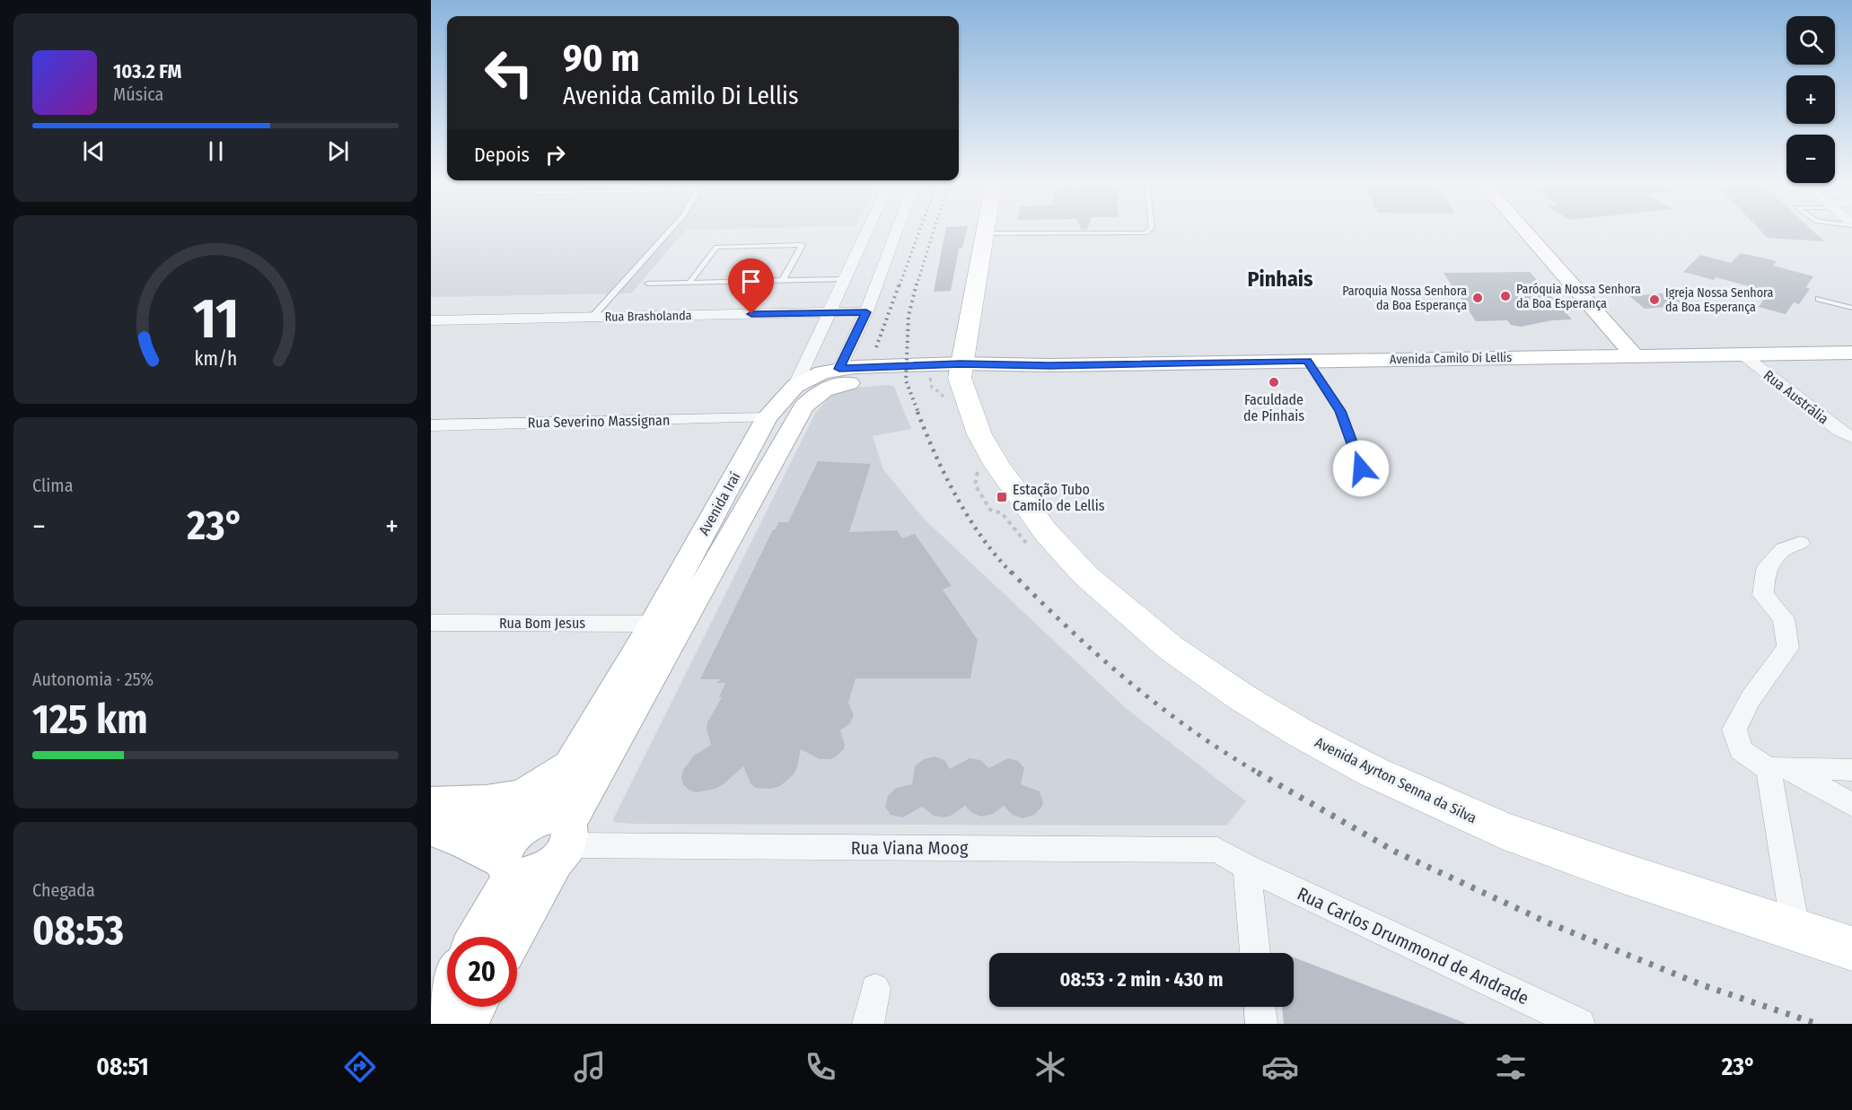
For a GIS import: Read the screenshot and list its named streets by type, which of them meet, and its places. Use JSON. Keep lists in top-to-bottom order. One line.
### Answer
{"streets":{"main road":["Avenida Camilo Di Lellis","Avenida Iraí","Avenida Ayrton Senna da Silva"],"street":["Rua Brasholanda","Rua Austrália","Rua Severino Massignan","Rua Bom Jesus","Rua Viana Moog","Rua Carlos Drummond de Andrade"]},"crossings":[["Rua Brasholanda","Avenida Iraí"],["Avenida Camilo Di Lellis","Rua Austrália"],["Avenida Camilo Di Lellis","Avenida Iraí"],["Avenida Camilo Di Lellis","Avenida Ayrton Senna da Silva"],["Rua Severino Massignan","Avenida Iraí"],["Avenida Iraí","Rua Bom Jesus"],["Avenida Iraí","Rua Viana Moog"],["Rua Viana Moog","Rua Carlos Drummond de Andrade"]],"districts":["Pinhais"],"places":{"other":["Paróquia Nossa Senhora da Boa Esperança","Paroquia Nossa Senhora da Boa Esperança","Igreja Nossa Senhora da Boa Esperança","Faculdade de Pinhais"],"transit":["Estação Tubo Camilo de Lellis"]},"page":{"map_buttons":["+","−"],"turn":["90 m","Avenida Camilo Di Lellis"],"song":["103.2 FM","Música"],"then":"Depois","tile":["Clima",["Autonomia · 25%","125 km"],["Chegada","08:53"]],"heat":["−","23°","+"],"limit":"20","trip":"08:53 · 2 min · 430 m","tabs":["08:51","23°"],"gauge":["11","km/h"]}}
